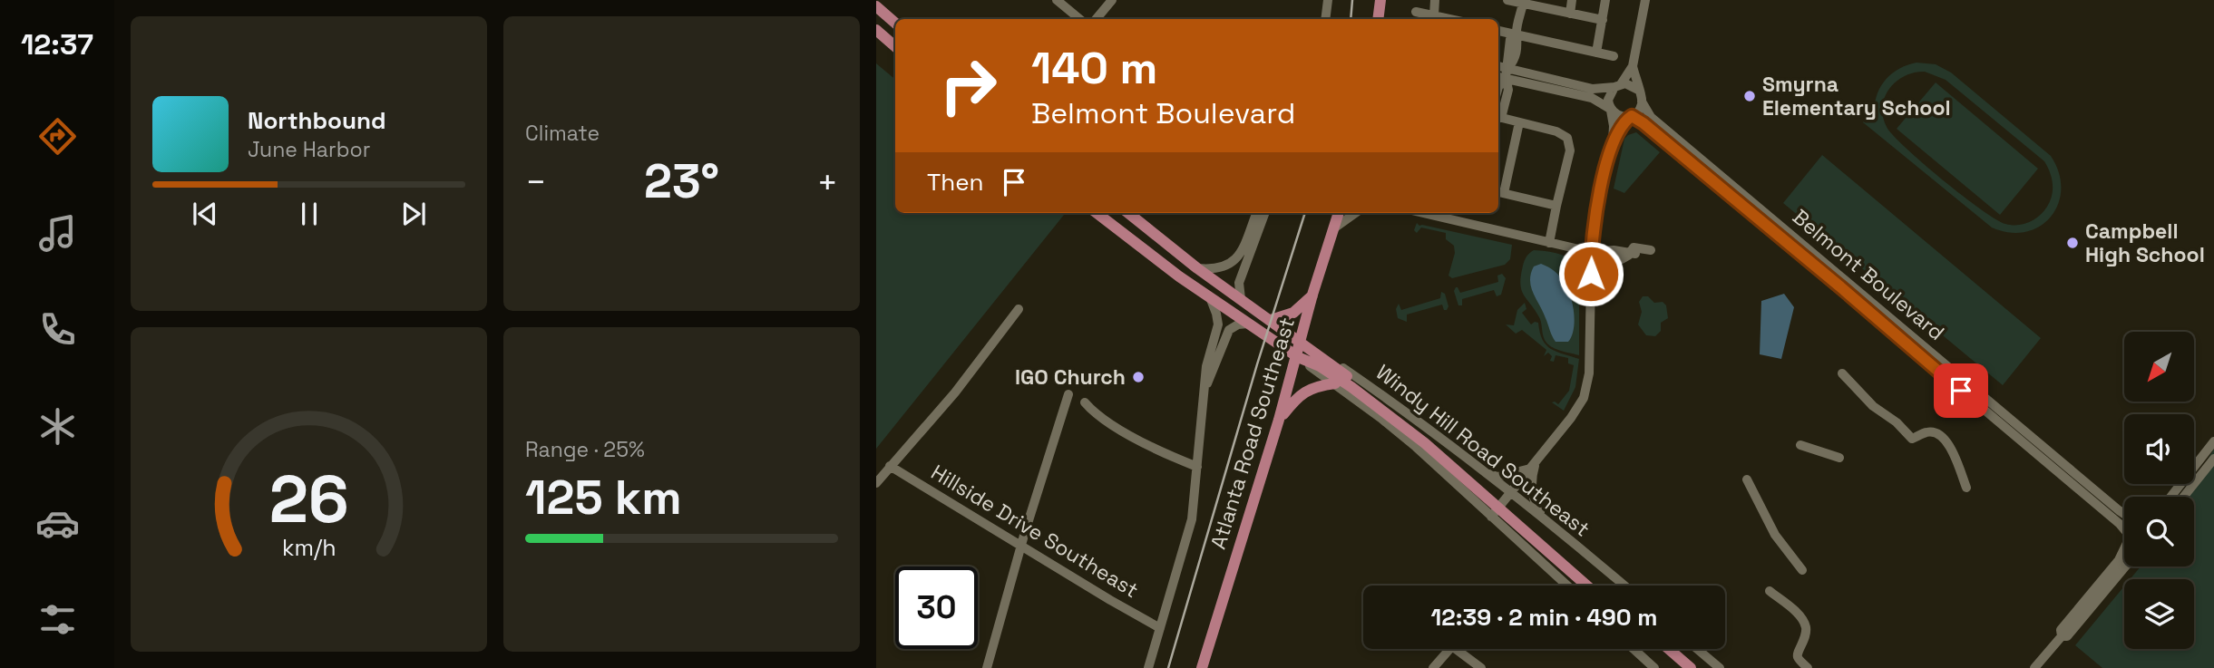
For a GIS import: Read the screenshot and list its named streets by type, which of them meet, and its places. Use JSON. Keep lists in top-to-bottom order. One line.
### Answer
{"streets":{"main road":["Atlanta Road Southeast","Windy Hill Road Southeast"],"street":["Belmont Boulevard","Hillside Drive Southeast"]},"crossings":[["Atlanta Road Southeast","Windy Hill Road Southeast"]],"places":["Smyrna Elementary School","Campbell High School","IGO Church"],"north":"bottom left","page":{"tabs":"12:37","tile":["Climate",["Range · 25%","125 km"]],"turn":["140 m","Belmont Boulevard"],"song":["Northbound","June Harbor"],"then":"Then","heat":["−","23°","+"],"limit":"30","trip":"12:39 · 2 min · 490 m","gauge":["26","km/h"]}}
